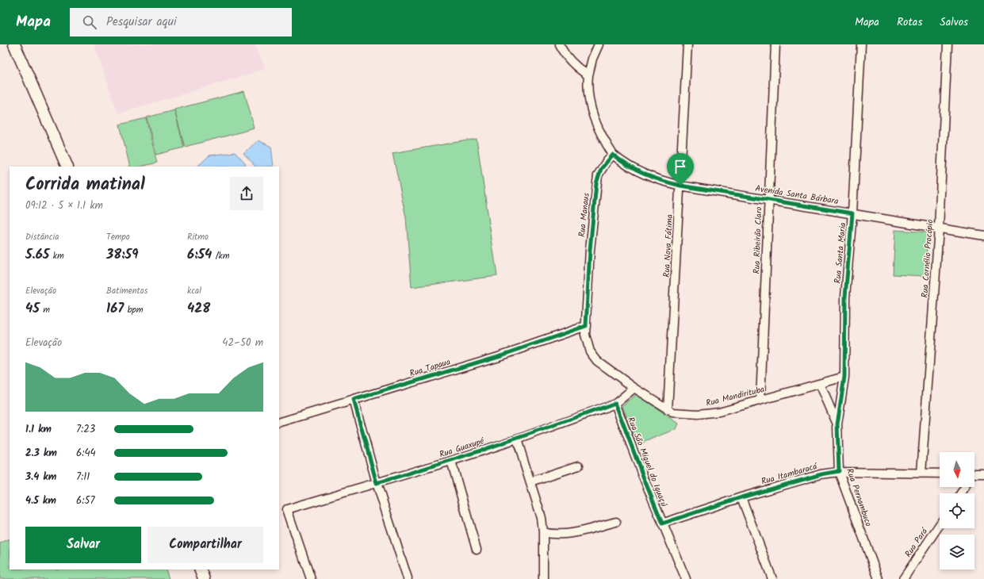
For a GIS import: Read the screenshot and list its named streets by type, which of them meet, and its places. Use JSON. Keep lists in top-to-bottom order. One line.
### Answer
{"streets":{"street":["Avenida Santa Bárbara","Rua Manaus","Rua Ribeirão Claro","Rua Nova Fátima","Rua Santa Maria","Rua Cornélio Procópio","Rua Tapaua","Rua Mandirituba","Rua Guaxupé","Rua São Miguel do Iguaçú","Rua Itambaracá","Rua Pernambuco","Rua Pará"]},"crossings":[["Avenida Santa Bárbara","Rua Manaus"],["Avenida Santa Bárbara","Rua Ribeirão Claro"],["Avenida Santa Bárbara","Rua Nova Fátima"],["Avenida Santa Bárbara","Rua Santa Maria"],["Avenida Santa Bárbara","Rua Cornélio Procópio"],["Rua Manaus","Rua Tapaua"],["Rua Manaus","Rua Mandirituba"],["Rua Manaus","Rua Guaxupé"],["Rua Ribeirão Claro","Rua Mandirituba"],["Rua Nova Fátima","Rua Mandirituba"],["Rua Santa Maria","Rua Mandirituba"],["Rua Santa Maria","Rua Pernambuco"],["Rua Cornélio Procópio","Rua Itambaracá"],["Rua Mandirituba","Rua Guaxupé"],["Rua Mandirituba","Rua Pernambuco"],["Rua Guaxupé","Rua São Miguel do Iguaçú"],["Rua São Miguel do Iguaçú","Rua Itambaracá"],["Rua Itambaracá","Rua Pernambuco"]],"north":"bottom","page":{"header":"Mapa","search":"Pesquisar aqui","nav":["Mapa","Rotas","Salvos"],"heading":["Corrida matinal","09:12 · 5 × 1.1 km"],"stats":[["Distância","5.65 km"],["Tempo","38:59"],["Ritmo","6:54 /km"],["Elevação","45 m"],["Batimentos","167 bpm"],["kcal","428"]],"chart":["Elevação","42–50 m"],"list":[{"name":"1.1 km","note":"7:23"},{"name":"2.3 km","note":"6:44"},{"name":"3.4 km","note":"7:11"},{"name":"4.5 km","note":"6:57"}],"buttons":["Salvar","Compartilhar"]}}
